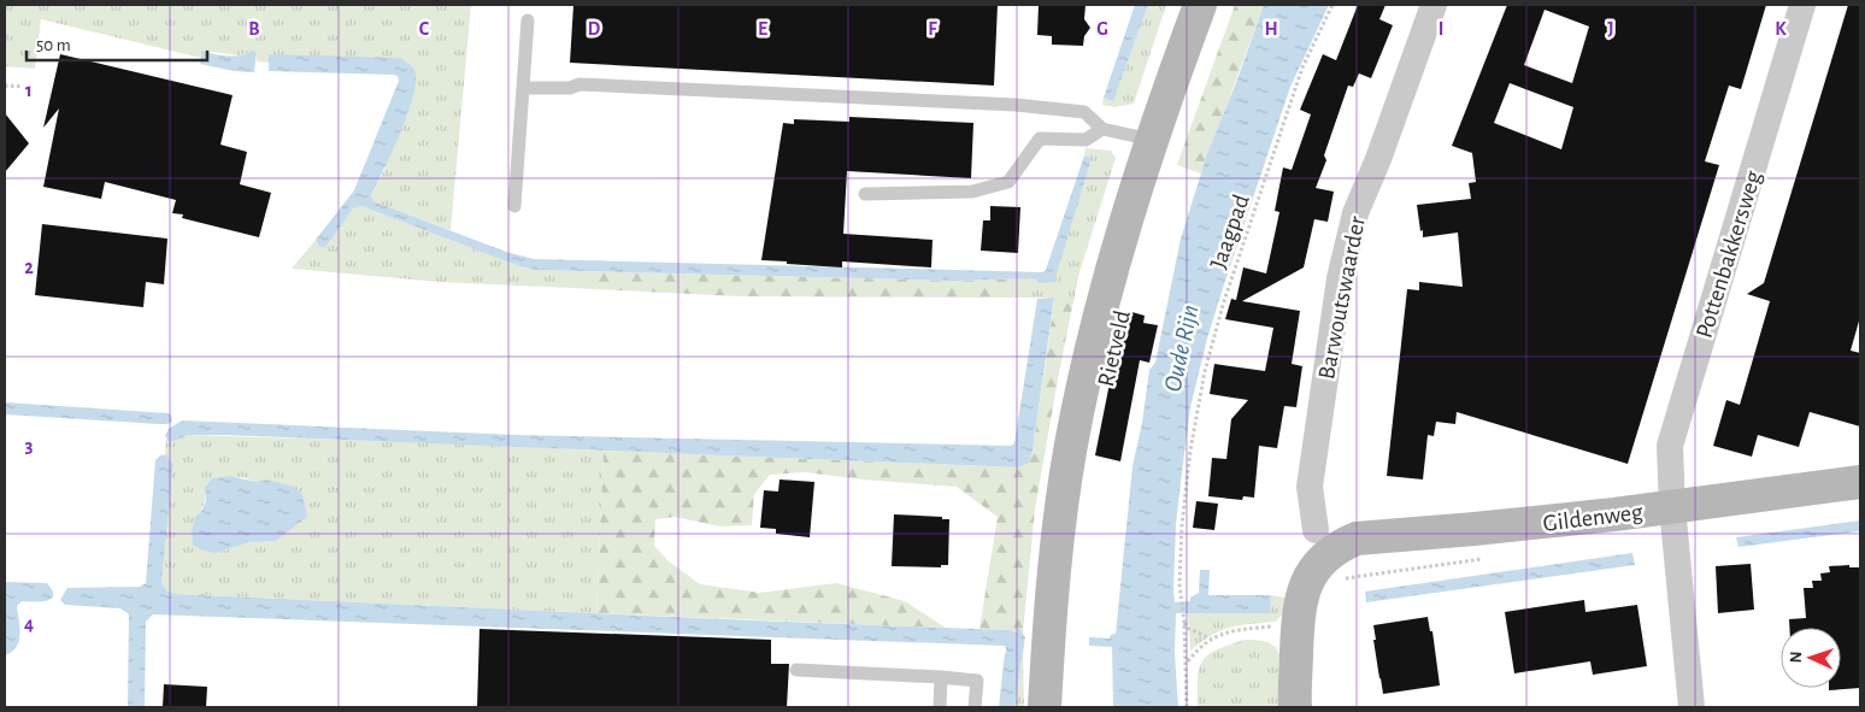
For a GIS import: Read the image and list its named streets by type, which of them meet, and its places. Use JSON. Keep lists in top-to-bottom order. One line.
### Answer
{"streets":{"main road":["Rietveld","Gildenweg"],"street":["Pottenbakkersweg","Barwoutswaarder"],"path":["Jaagpad"]},"crossings":[["Pottenbakkersweg","Gildenweg"],["Barwoutswaarder","Gildenweg"]],"water":["Oude Rijn"],"scale_bar":"50 m","north":"left","grid":{"columns":["B","C","D","E","F","G","H","I","J","K"],"rows":["1","2","3","4"]}}
